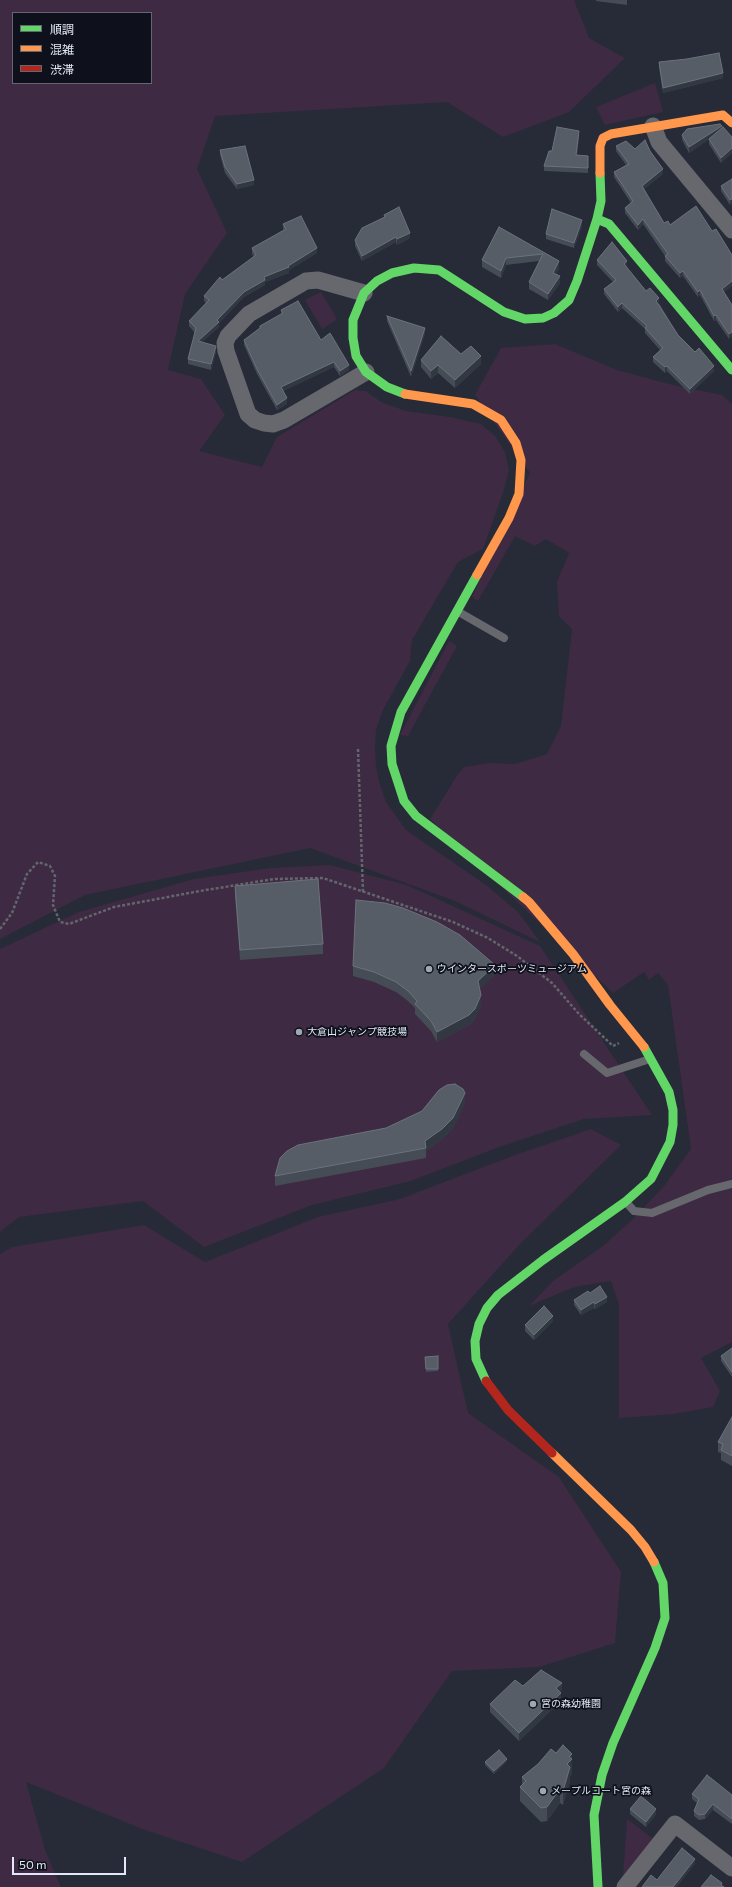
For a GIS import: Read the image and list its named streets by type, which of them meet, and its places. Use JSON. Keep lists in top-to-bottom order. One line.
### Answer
{"places":["ウインタースポーツミュージアム","大倉山ジャンプ競技場","宮の森幼稚園","メープルコート宮の森"],"legend":["順調","混雑","渋滞"],"scale_bar":"50 m"}
